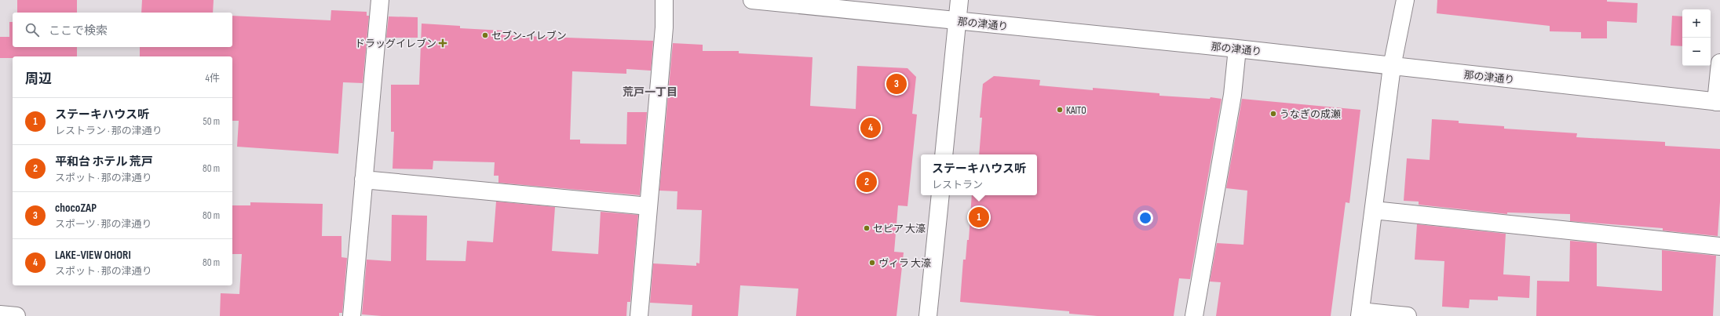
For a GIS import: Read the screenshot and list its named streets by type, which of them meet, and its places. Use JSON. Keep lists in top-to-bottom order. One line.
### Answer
{"streets":{"street":["那の津通り"]},"districts":["荒戸一丁目"],"places":{"other":["セブン-イレブン","KAITO","うなぎの成瀬","セピア 大濠","ヴィラ 大濠"],"health":["ドラッグイレブン"]},"page":{"map_buttons":["+","−"],"search":"ここで検索","heading":["周辺","4件"],"pins":["3","4","2","1"],"list":[{"mark":"1","name":"ステーキハウス听","note":"レストラン · 那の津通り","value":"50 m"},{"mark":"2","name":"平和台 ホテル 荒戸","note":"スポット · 那の津通り","value":"80 m"},{"mark":"3","name":"chocoZAP","note":"スポーツ · 那の津通り","value":"80 m"},{"mark":"4","name":"LAKE-VIEW OHORI","note":"スポット · 那の津通り","value":"80 m"}],"popup":["ステーキハウス听","レストラン"]}}
